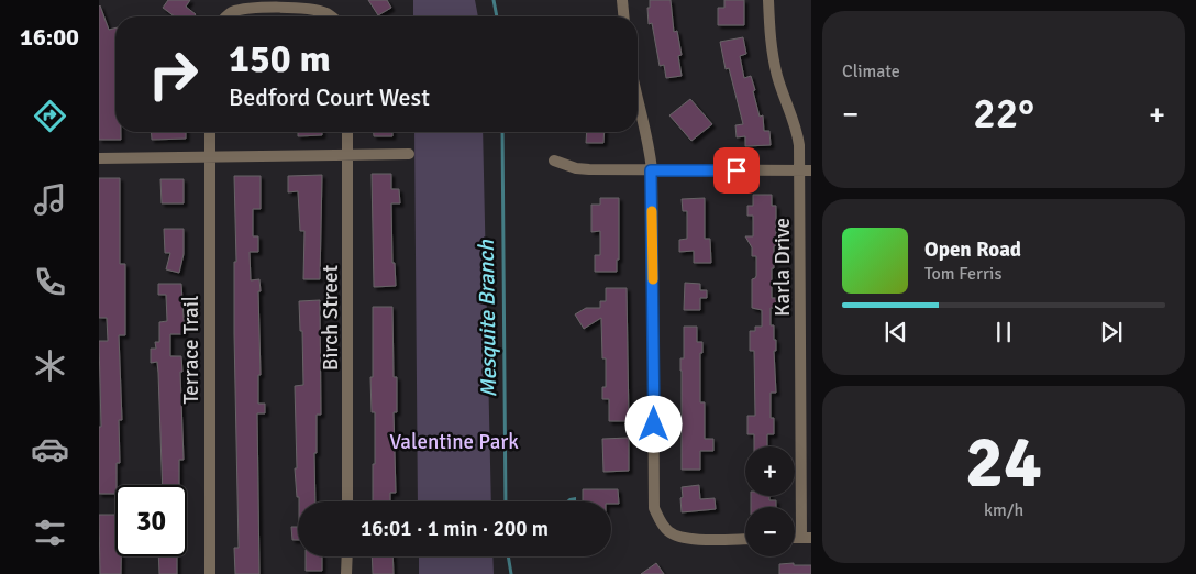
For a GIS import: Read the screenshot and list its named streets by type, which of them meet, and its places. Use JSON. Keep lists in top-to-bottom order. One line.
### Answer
{"streets":{"street":["Karla Drive","Birch Street","Terrace Trail"]},"water":["Mesquite Branch"],"parks":["Valentine Park"],"page":{"tabs":"16:00","tile":["Climate",["24","km/h"]],"turn":["150 m","Bedford Court West"],"heat":["−","22°","+"],"song":["Open Road","Tom Ferris"],"map_buttons":["+","−"],"limit":"30","trip":"16:01 · 1 min · 200 m"}}
